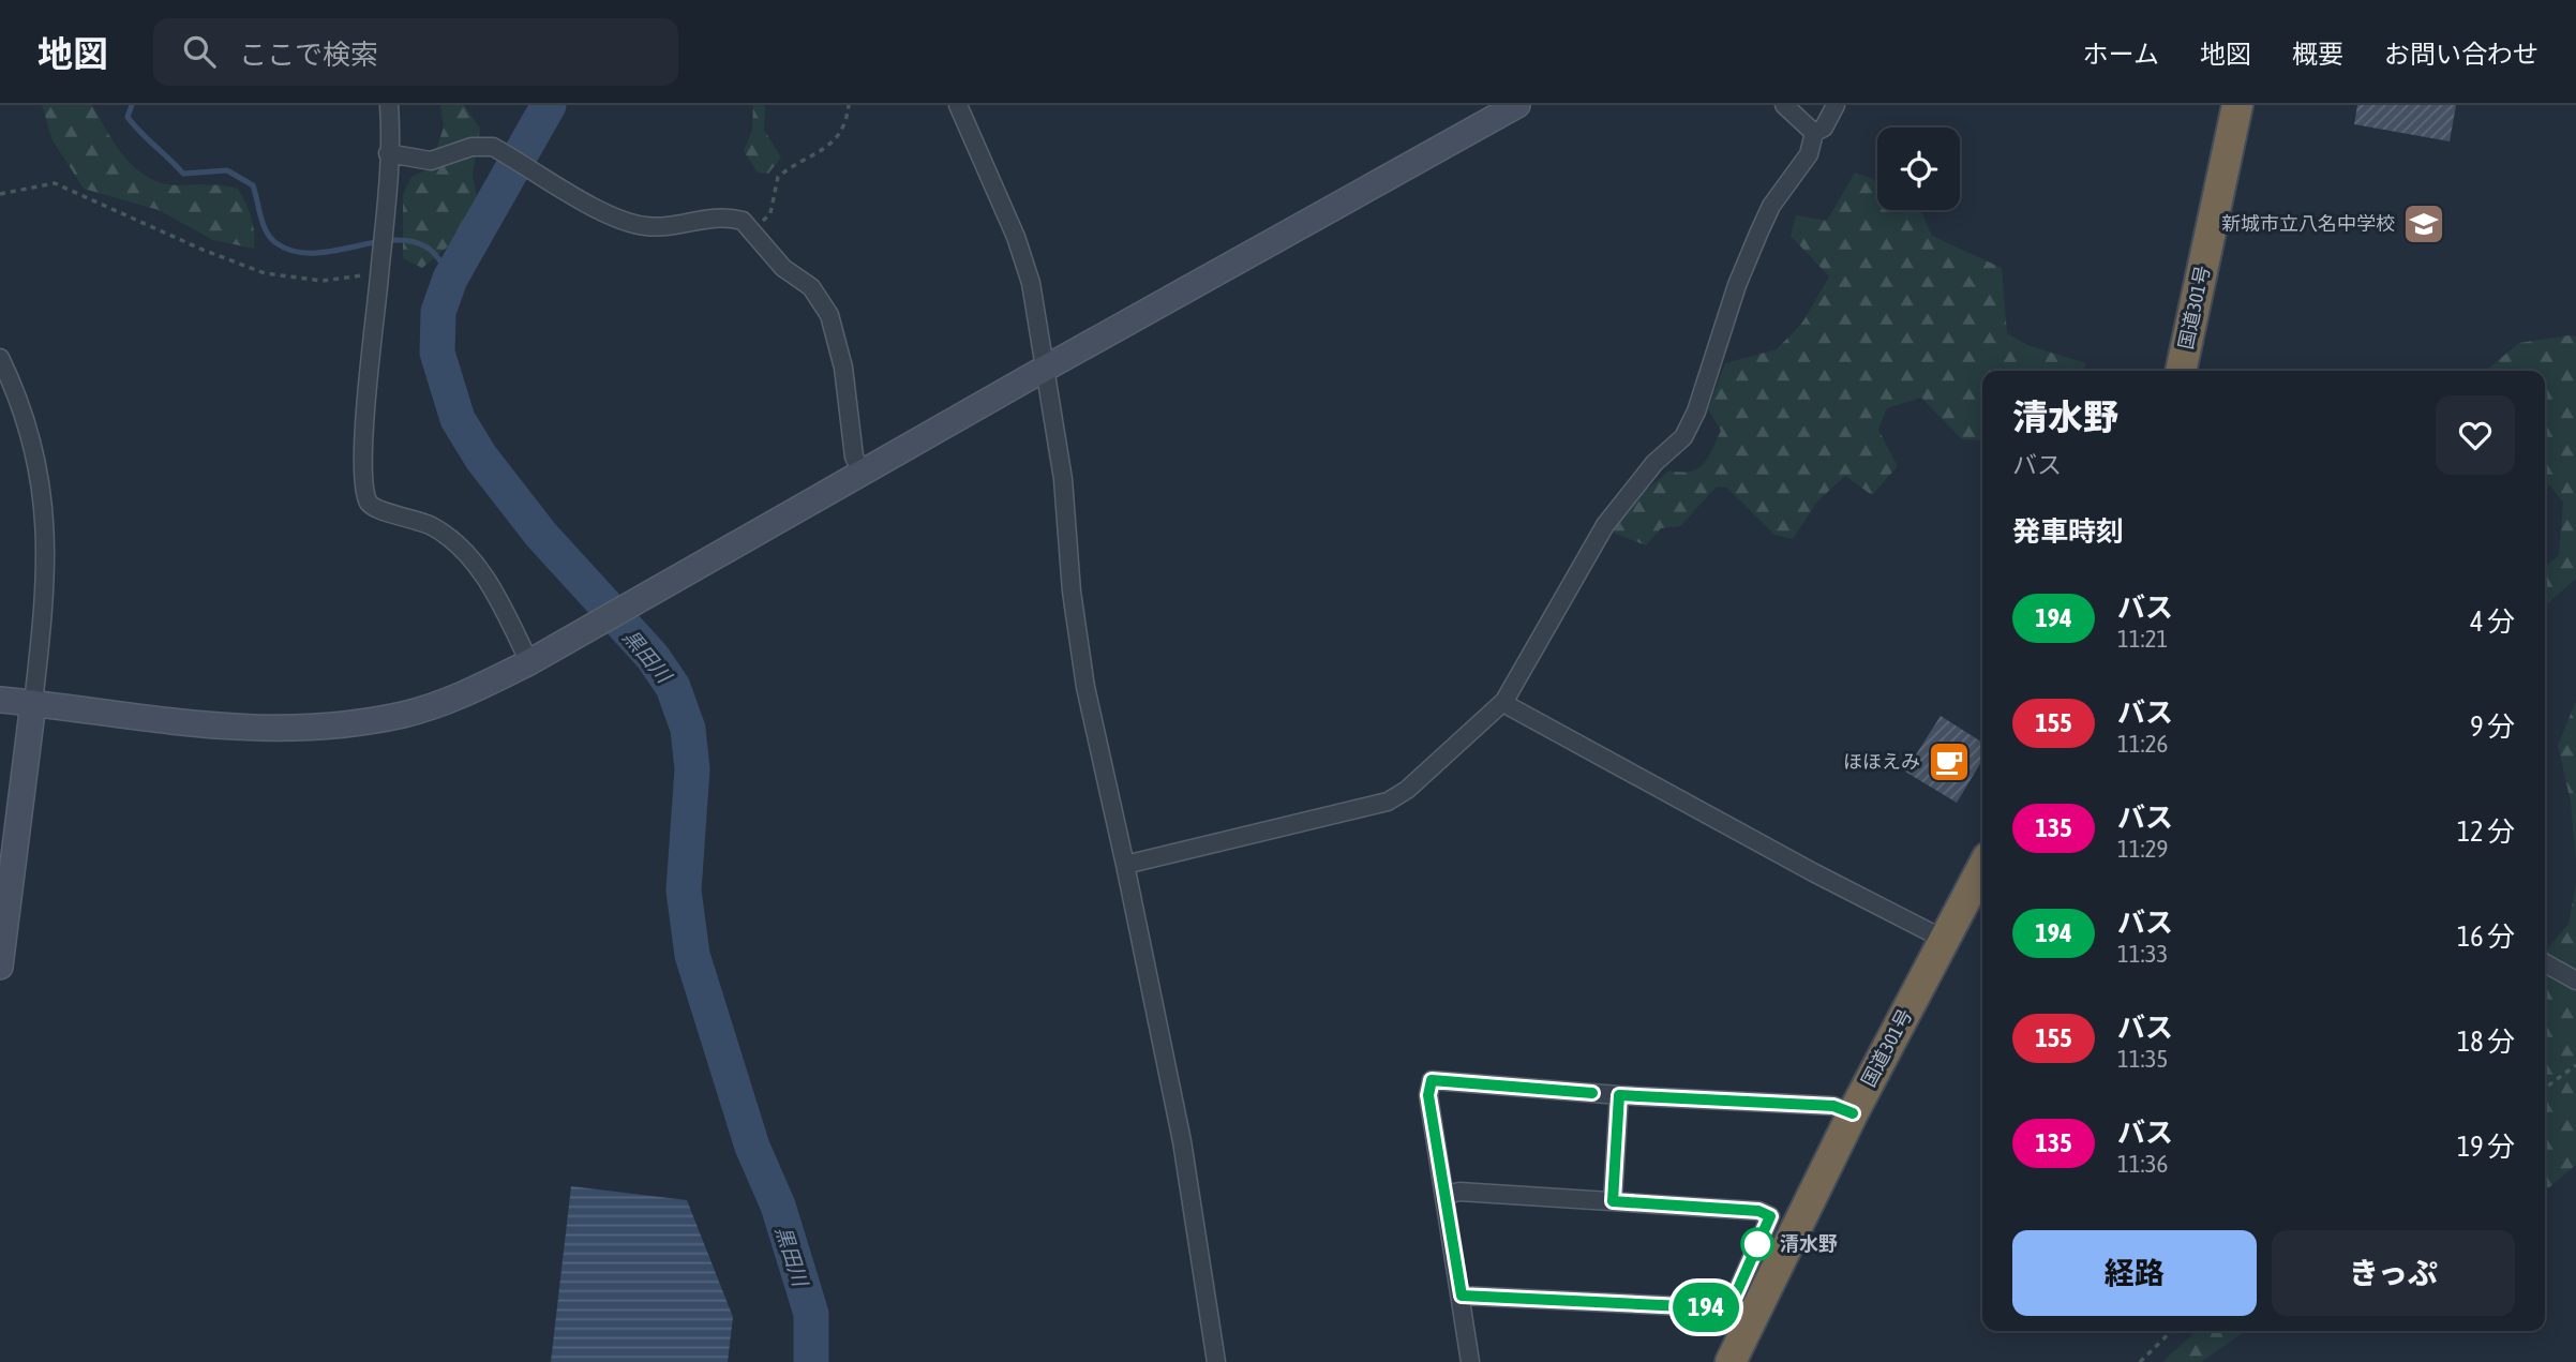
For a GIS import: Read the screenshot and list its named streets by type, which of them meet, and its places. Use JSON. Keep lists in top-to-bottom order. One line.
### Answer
{"streets":{"highway":["国道301号"]},"water":["黒田川"],"places":{"school or university":["新城市立八名中学校"],"cafe":["ほほえみ"],"other":["清水野"]},"lines":["bus line 194"],"page":{"header":"地図","search":"ここで検索","nav":["ホーム","地図","概要","お問い合わせ"],"on_map":"194","heading":[["清水野","バス"],"発車時刻"],"list":[{"mark":"194","name":"バス","note":"11:21","value":"4 分"},{"mark":"155","name":"バス","note":"11:26","value":"9 分"},{"mark":"135","name":"バス","note":"11:29","value":"12 分"},{"mark":"194","name":"バス","note":"11:33","value":"16 分"},{"mark":"155","name":"バス","note":"11:35","value":"18 分"},{"mark":"135","name":"バス","note":"11:36","value":"19 分"}],"buttons":["経路","きっぷ"]}}
